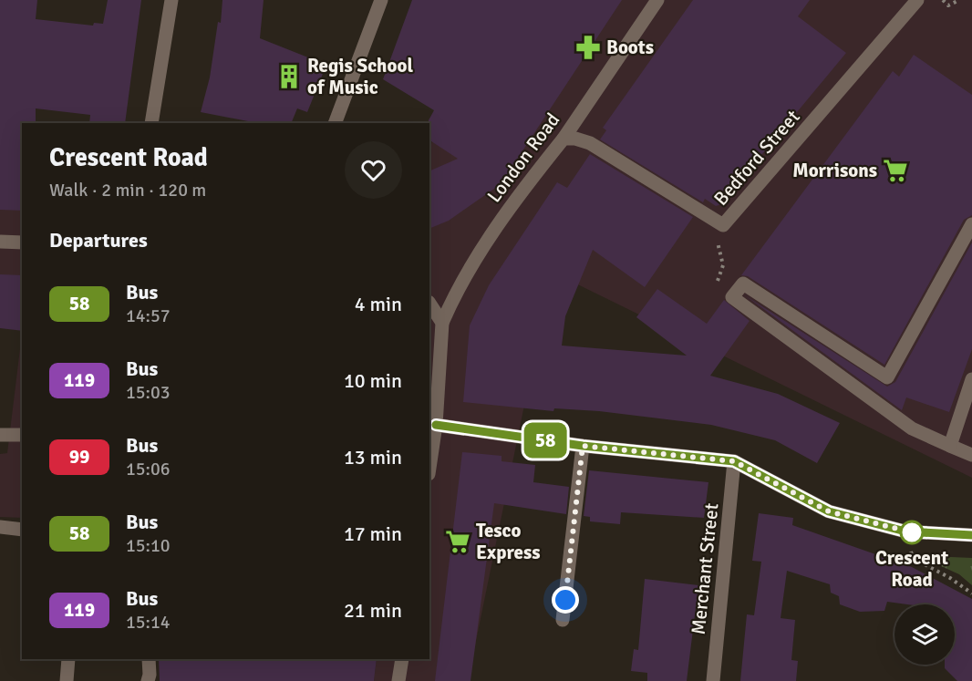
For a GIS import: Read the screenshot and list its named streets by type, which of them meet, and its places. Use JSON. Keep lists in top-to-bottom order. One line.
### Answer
{"streets":{"street":["London Road","Bedford Street","Merchant Street"]},"crossings":[["London Road","Bedford Street"]],"places":{"pharmacy":["Boots"],"building":["Regis School of Music"],"supermarket":["Morrisons","Tesco Express"],"other":["Crescent Road"]},"lines":["bus line 58"],"page":{"on_map":"58","heading":[["Crescent Road","Walk · 2 min · 120 m"],"Departures"],"list":[{"mark":"58","name":"Bus","note":"14:57","value":"4 min"},{"mark":"119","name":"Bus","note":"15:03","value":"10 min"},{"mark":"99","name":"Bus","note":"15:06","value":"13 min"},{"mark":"58","name":"Bus","note":"15:10","value":"17 min"},{"mark":"119","name":"Bus","note":"15:14","value":"21 min"}]}}
